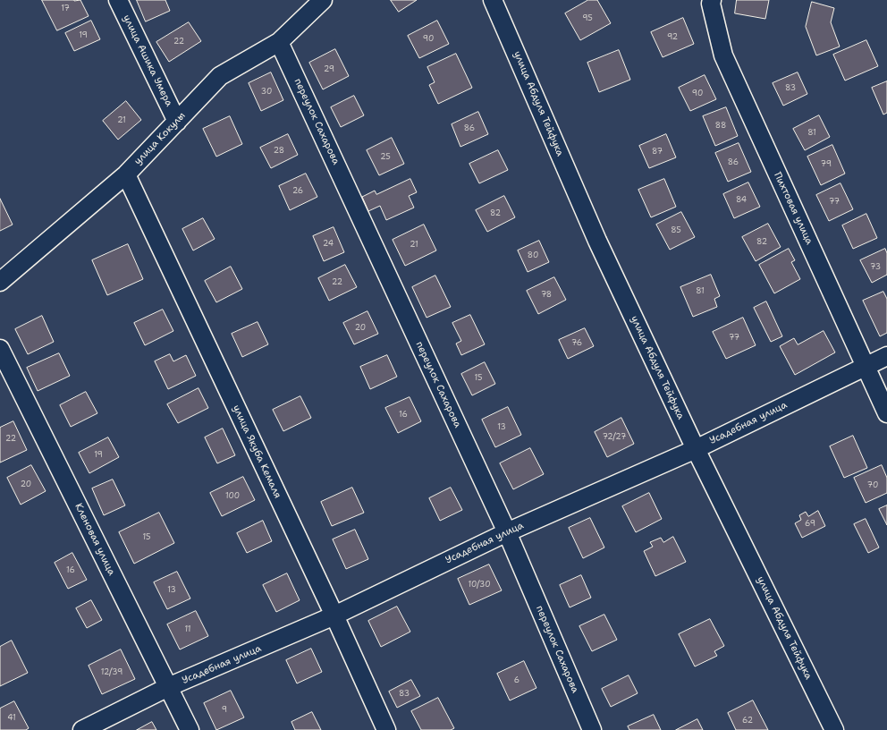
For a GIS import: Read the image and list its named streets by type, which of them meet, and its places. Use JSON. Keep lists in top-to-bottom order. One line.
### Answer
{"streets":{"street":["улица Ашика Умера","улица Абдуля Тейфука","переулок Сахарова","улица Кокулы","Пихтовая улица","Усадебная улица","улица Якуба Кемаля","Кленовая улица"]},"crossings":[["улица Ашика Умера","улица Кокулы"],["улица Абдуля Тейфука","Усадебная улица"],["переулок Сахарова","улица Кокулы"],["переулок Сахарова","Усадебная улица"],["улица Кокулы","улица Якуба Кемаля"],["Пихтовая улица","Усадебная улица"],["Усадебная улица","улица Якуба Кемаля"],["Усадебная улица","Кленовая улица"]],"house_numbers":["17","95","19","92","90","22","29","83","30","90","21","88","86","81","28","87","25","86","79","26","84","77","82","85","82","24","21","80","73","22","81","78","20","77","76","15","16","13","72/27","22","19","20","70","100","69","15","16","10/30","13","11","12/39","6","83","9","41","62"]}
